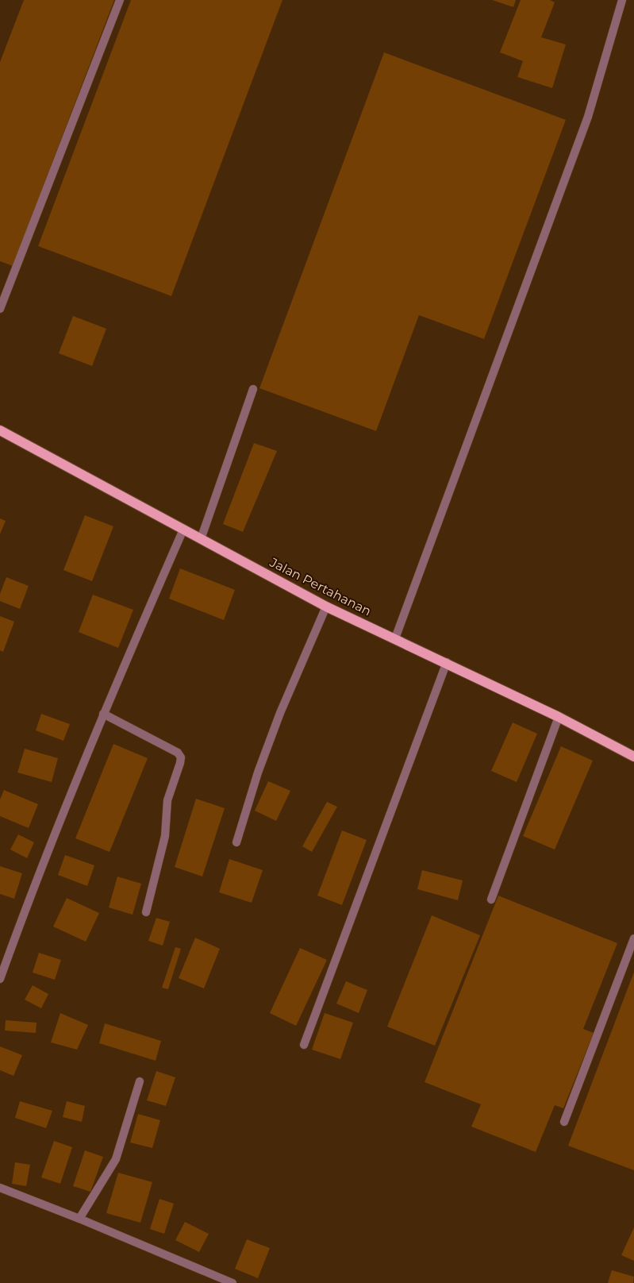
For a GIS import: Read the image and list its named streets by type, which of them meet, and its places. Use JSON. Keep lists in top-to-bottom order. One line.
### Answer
{"streets":{"main road":["Jalan Pertahanan"]}}
